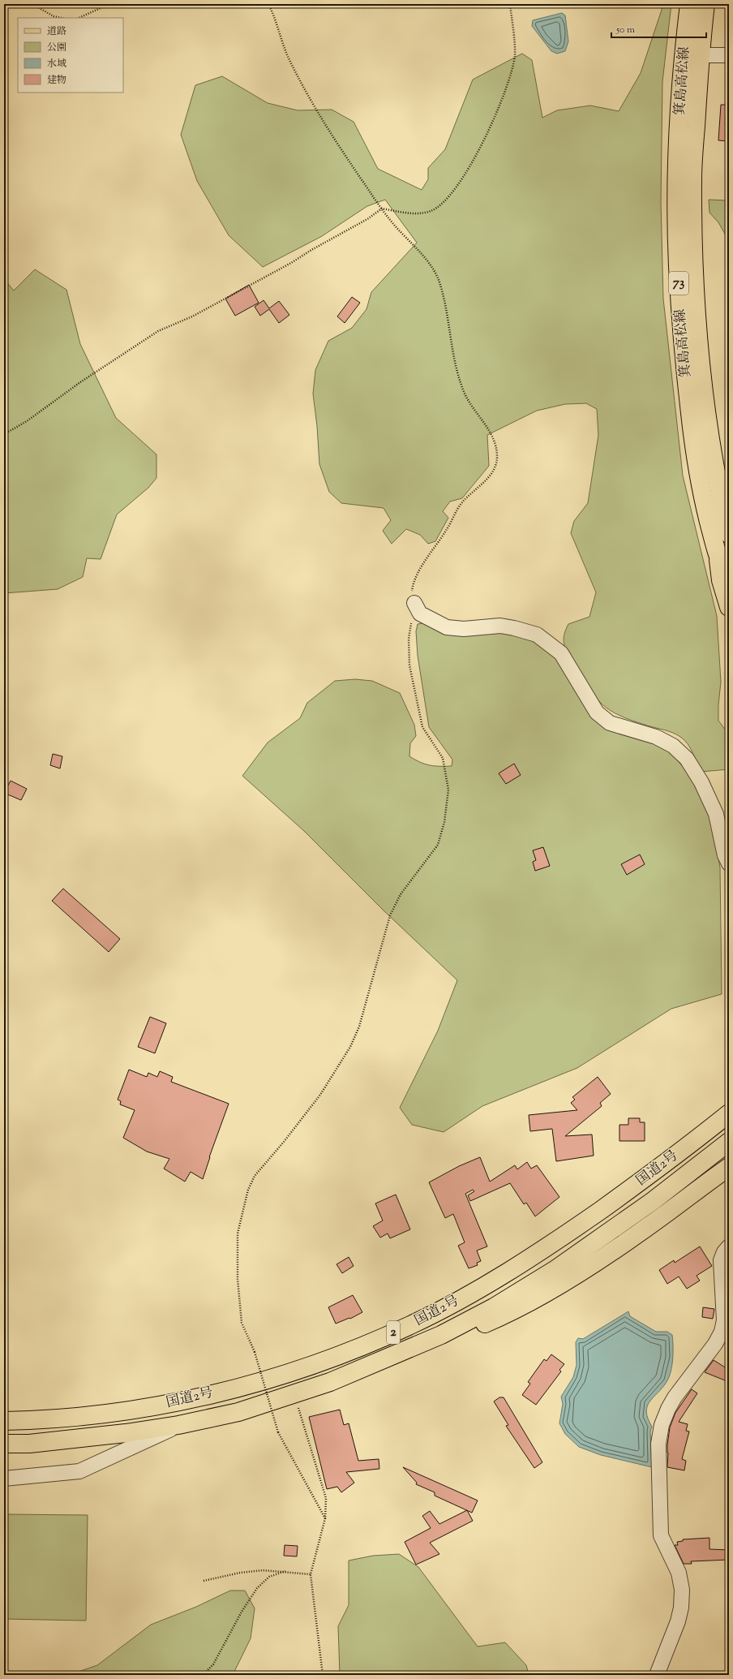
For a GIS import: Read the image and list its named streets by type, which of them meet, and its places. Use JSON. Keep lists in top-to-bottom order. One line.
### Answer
{"streets":{"main road":["箕島高松線","73","国道2号","2"]},"legend":["道路","公園","水域","建物"],"scale_bar":"50 m"}
